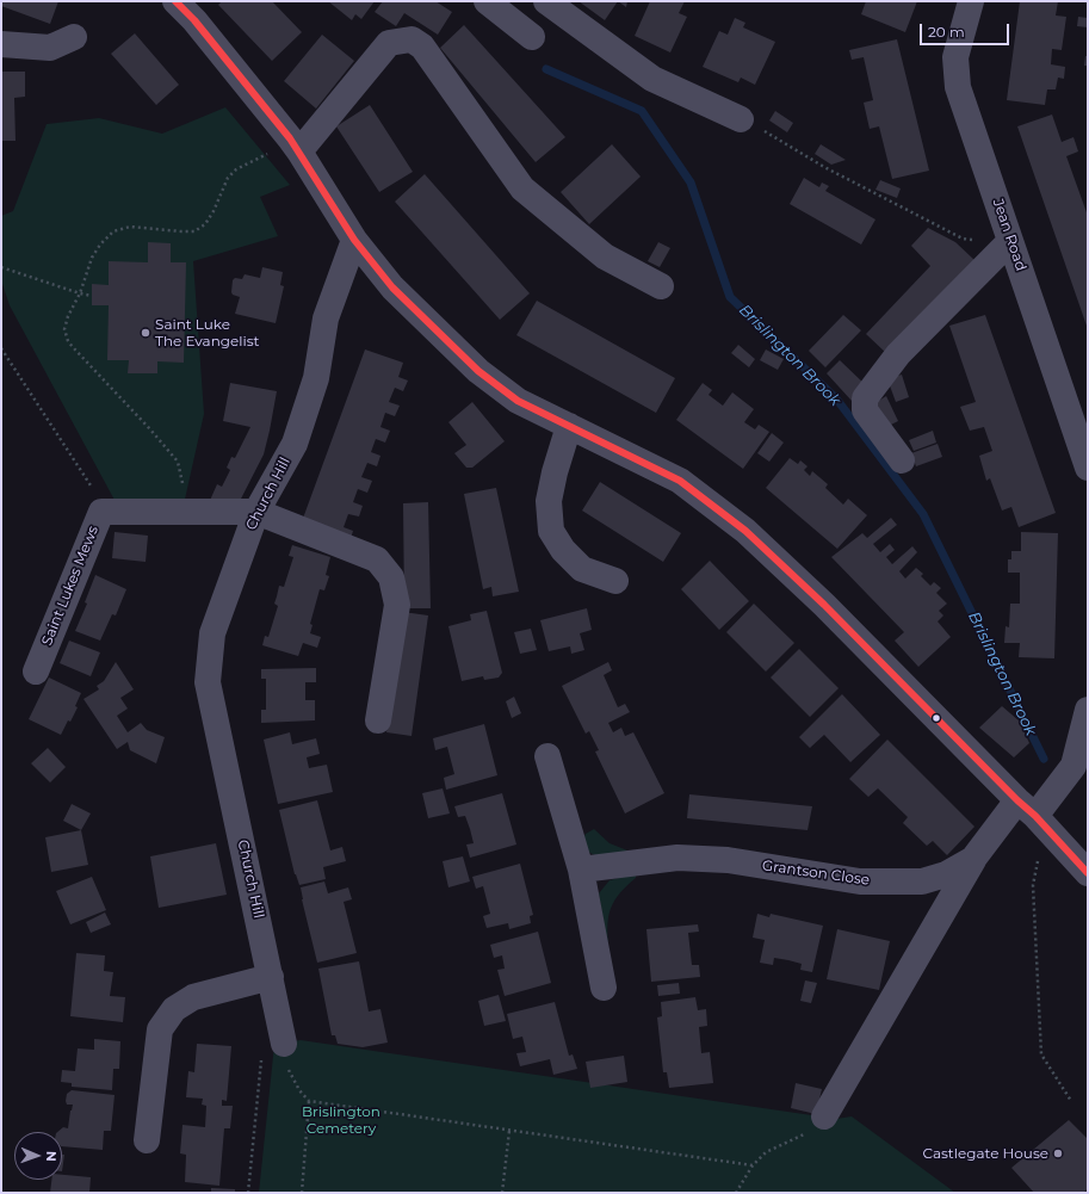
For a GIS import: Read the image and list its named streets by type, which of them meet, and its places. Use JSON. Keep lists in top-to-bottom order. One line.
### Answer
{"streets":{"street":["Jean Road","Church Hill","Saint Lukes Mews","Grantson Close"]},"crossings":[["Church Hill","Saint Lukes Mews"]],"water":["Brislington Brook"],"parks":["Brislington Cemetery"],"places":["Saint Luke The Evangelist","Castlegate House"],"scale_bar":"20 m","north":"right"}
